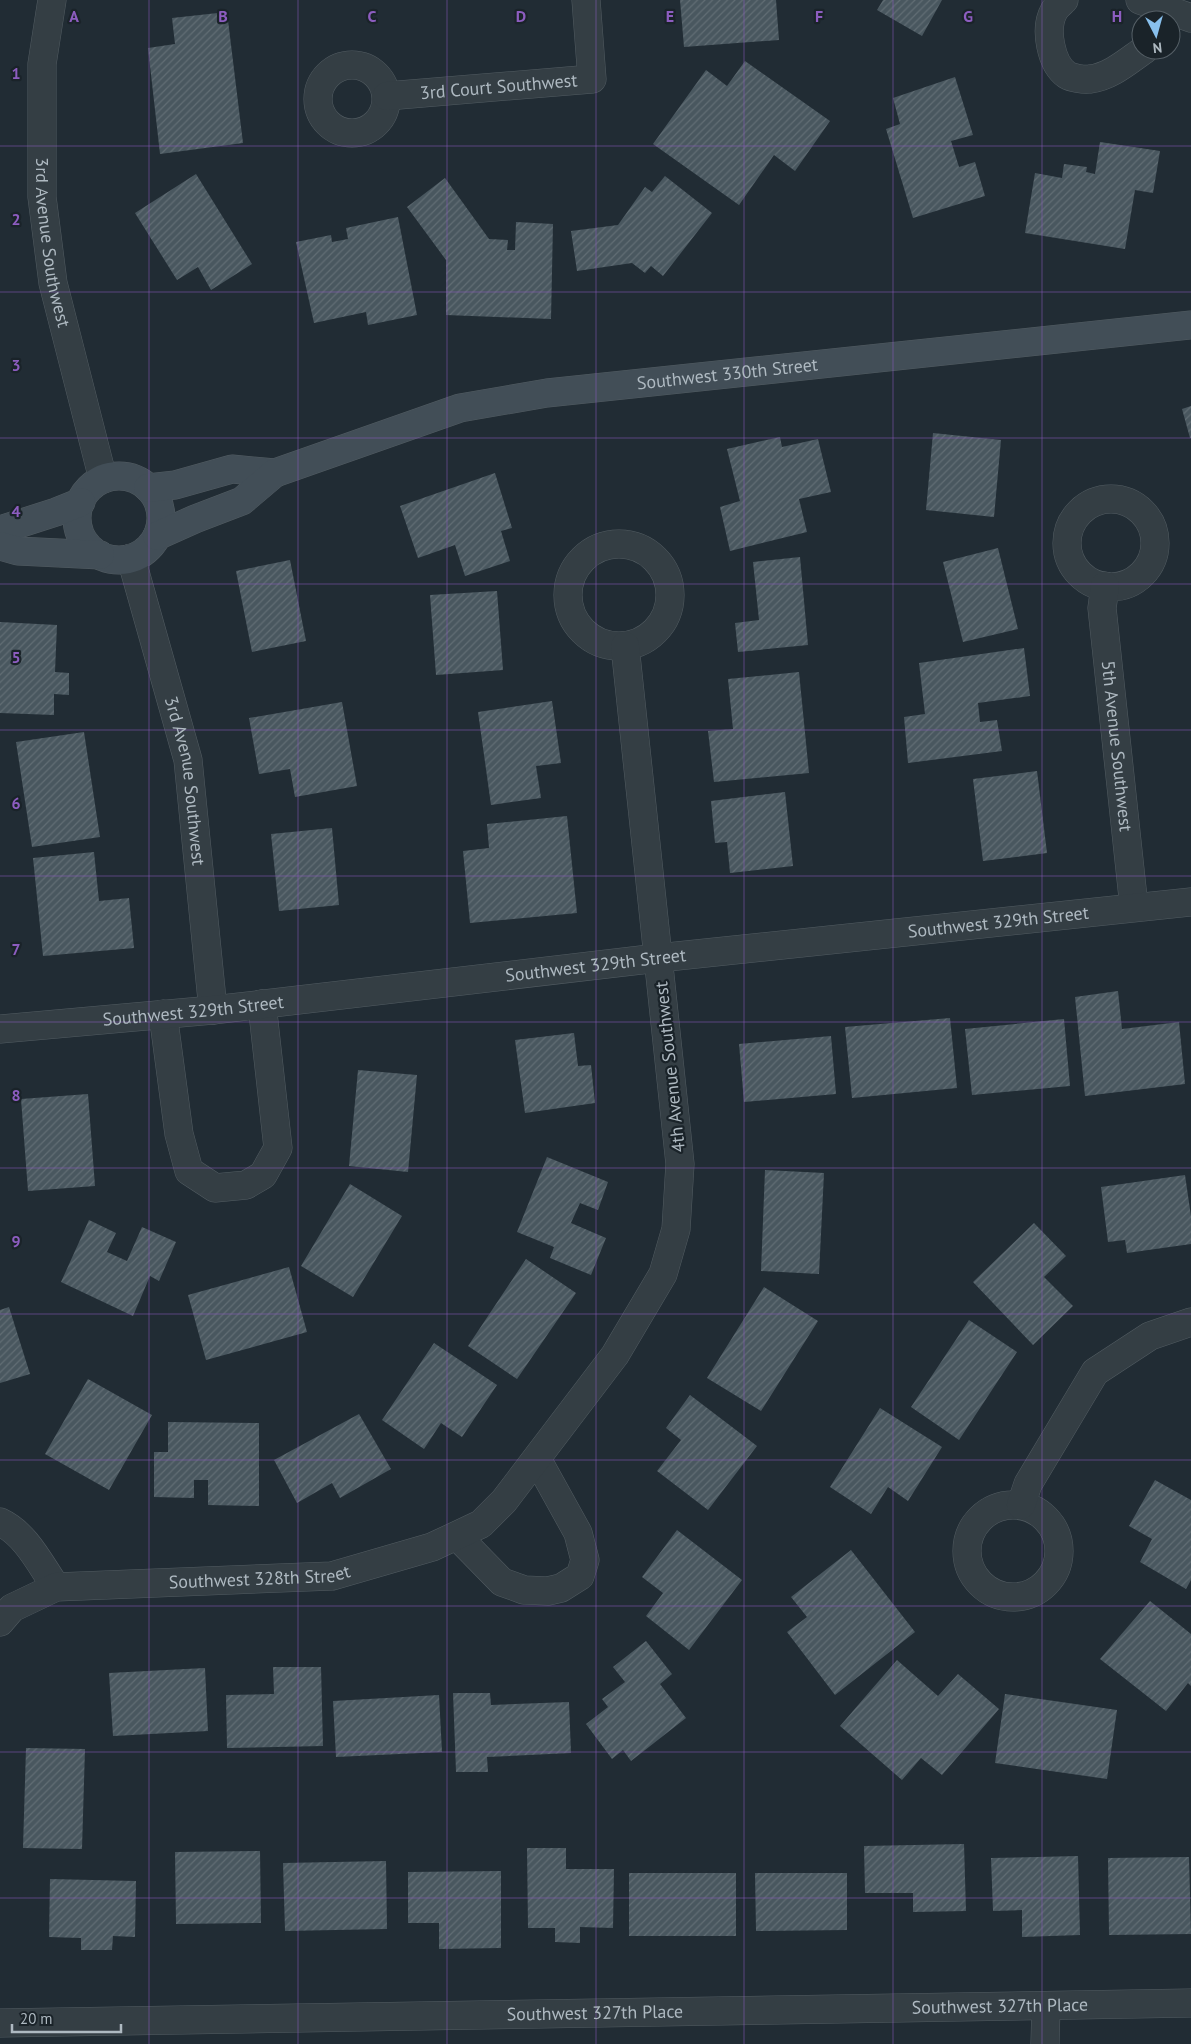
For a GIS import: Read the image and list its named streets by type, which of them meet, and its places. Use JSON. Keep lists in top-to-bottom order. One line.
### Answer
{"streets":{"street":["3rd Court Southwest","3rd Avenue Southwest","Southwest 330th Street","5th Avenue Southwest","Southwest 329th Street","4th Avenue Southwest","Southwest 328th Street","Southwest 327th Place"]},"crossings":[["3rd Avenue Southwest","Southwest 330th Street"],["3rd Avenue Southwest","Southwest 329th Street"],["5th Avenue Southwest","Southwest 329th Street"],["Southwest 329th Street","4th Avenue Southwest"],["4th Avenue Southwest","Southwest 328th Street"]],"scale_bar":"20 m","north":"bottom","grid":{"columns":["A","B","C","D","E","F","G","H"],"rows":["1","2","3","4","5","6","7","8","9"]}}
